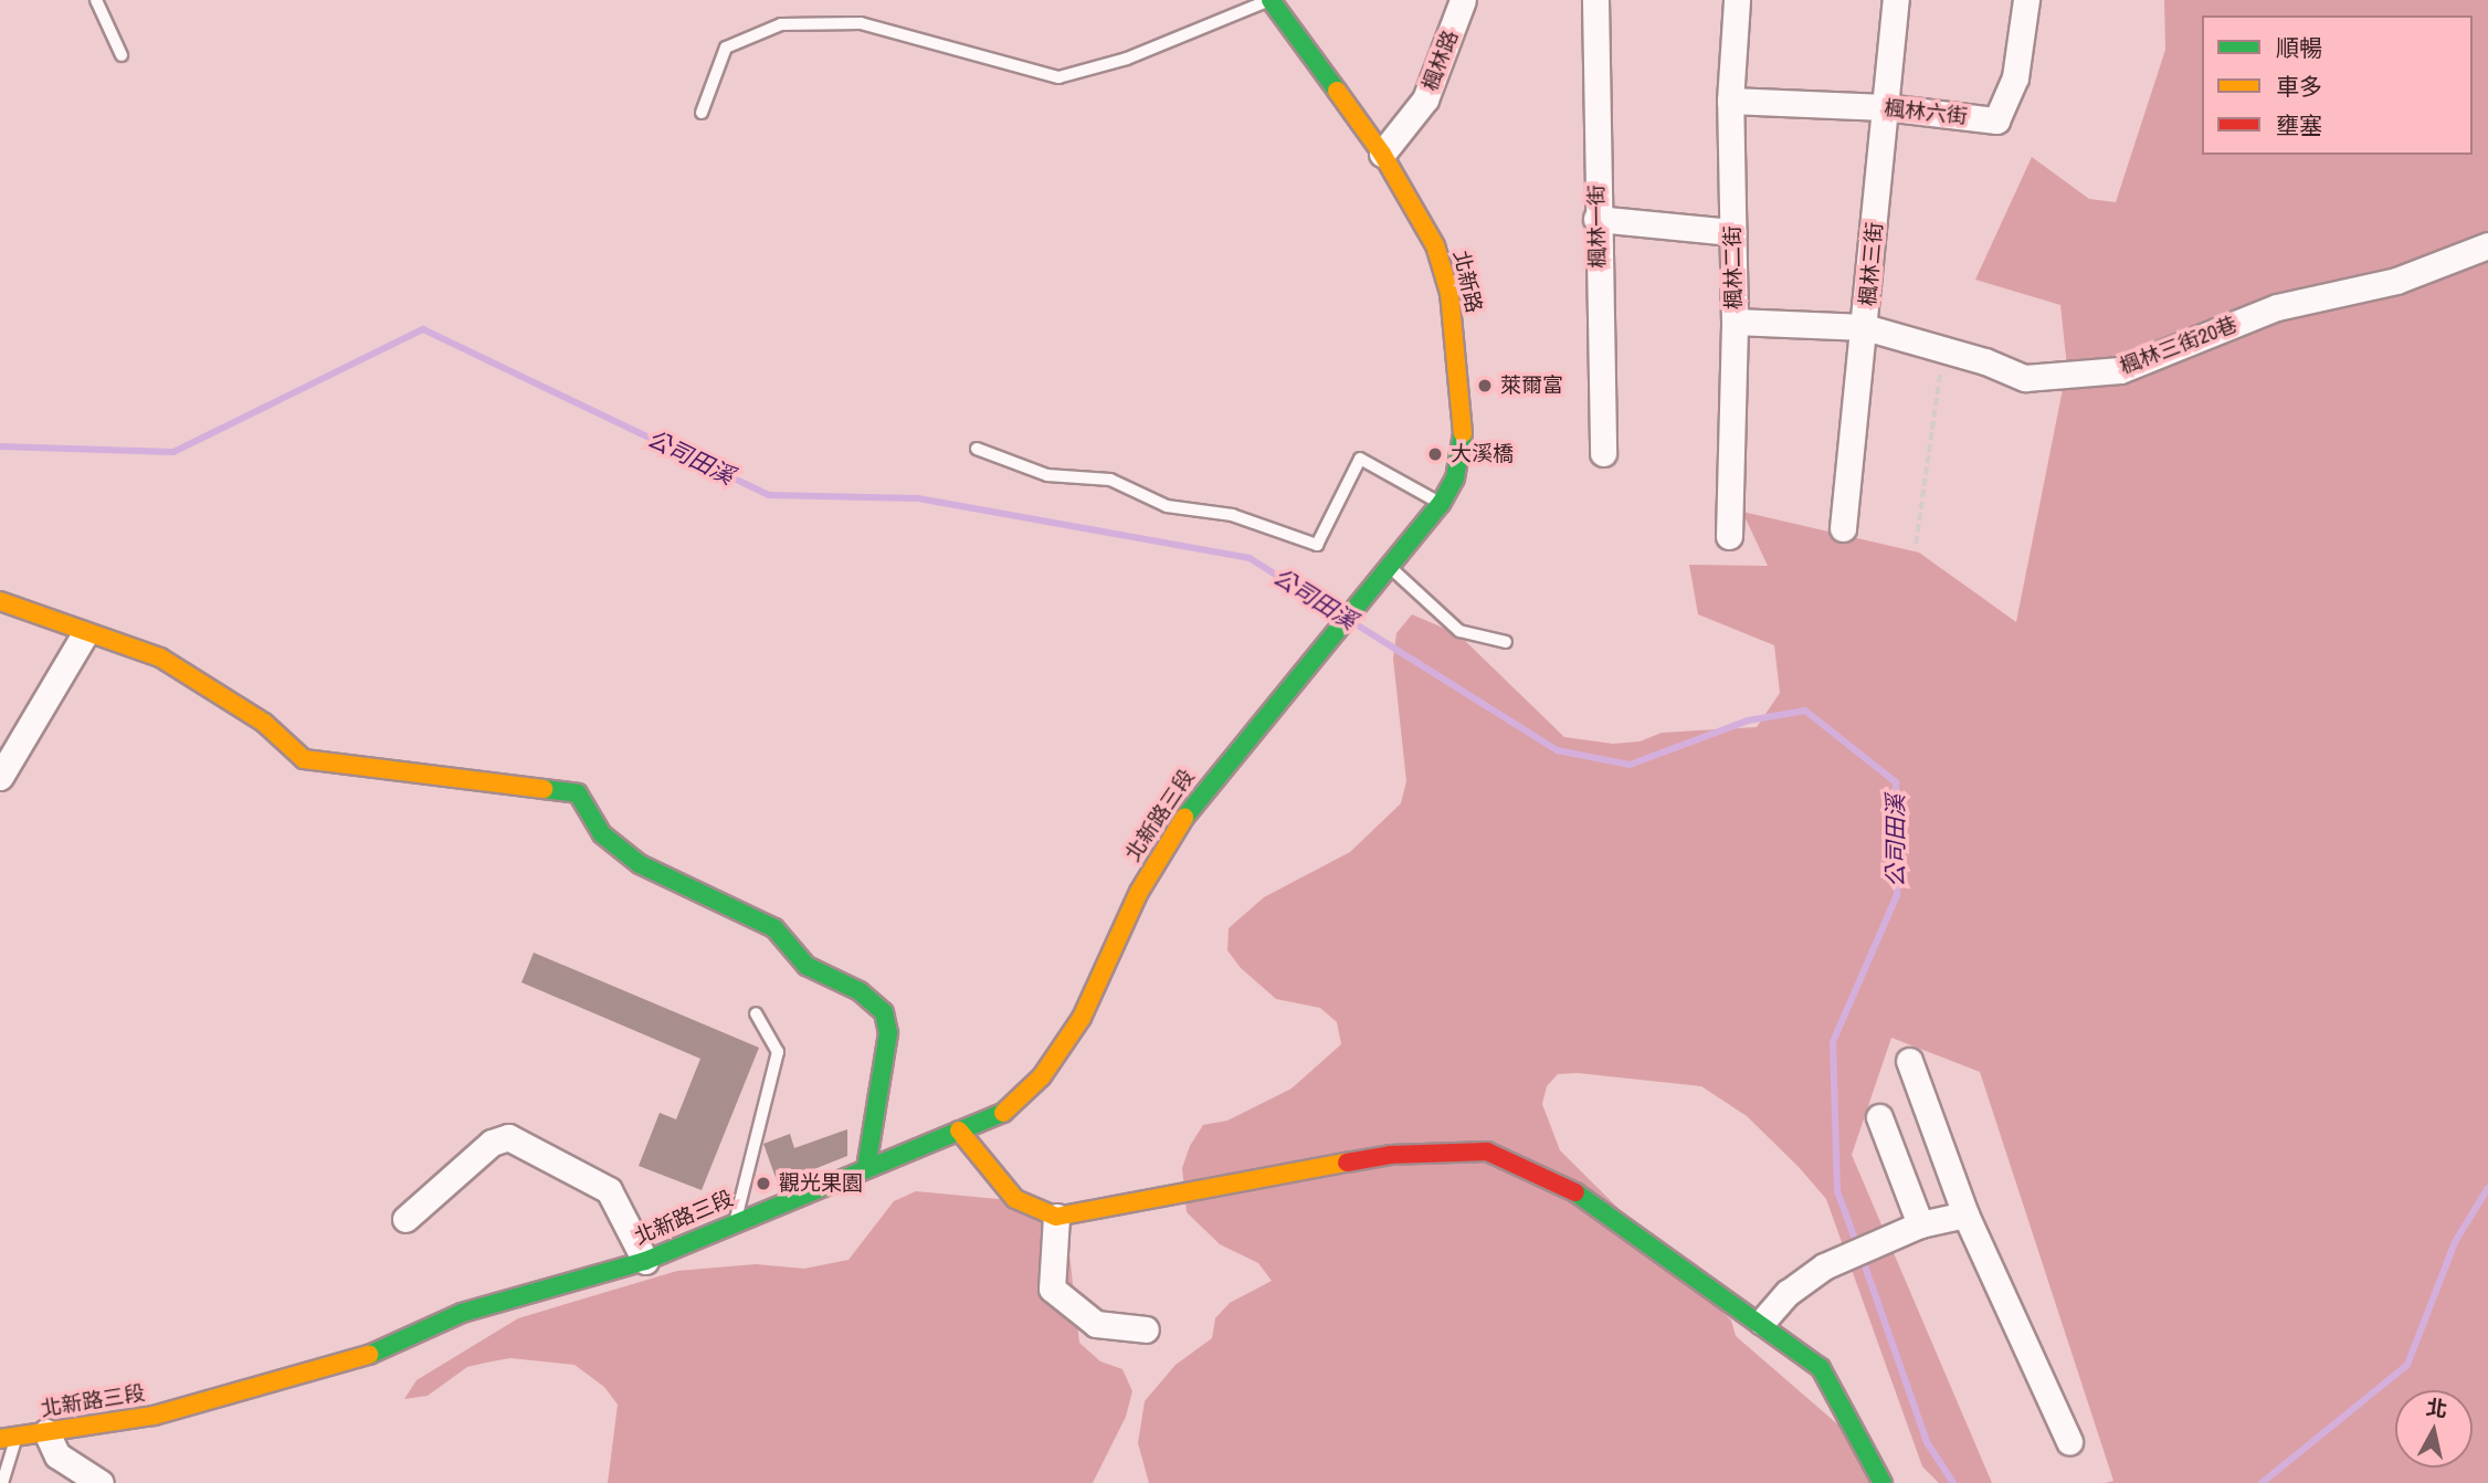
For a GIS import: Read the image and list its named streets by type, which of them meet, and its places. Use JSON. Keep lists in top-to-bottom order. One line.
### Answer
{"streets":{"main road":["北新路","北新路三段"],"street":["楓林路","楓林六街","楓林一街","楓林三街","楓林二街","楓林三街20巷"]},"crossings":[["楓林路","北新路"],["楓林六街","楓林三街"],["楓林六街","楓林二街"],["楓林三街","楓林三街20巷"],["楓林二街","楓林三街20巷"],["北新路","北新路三段"]],"water":["公司田溪"],"places":["萊爾富","大溪橋","觀光果園"],"legend":["順暢","車多","壅塞"],"north":"top"}
